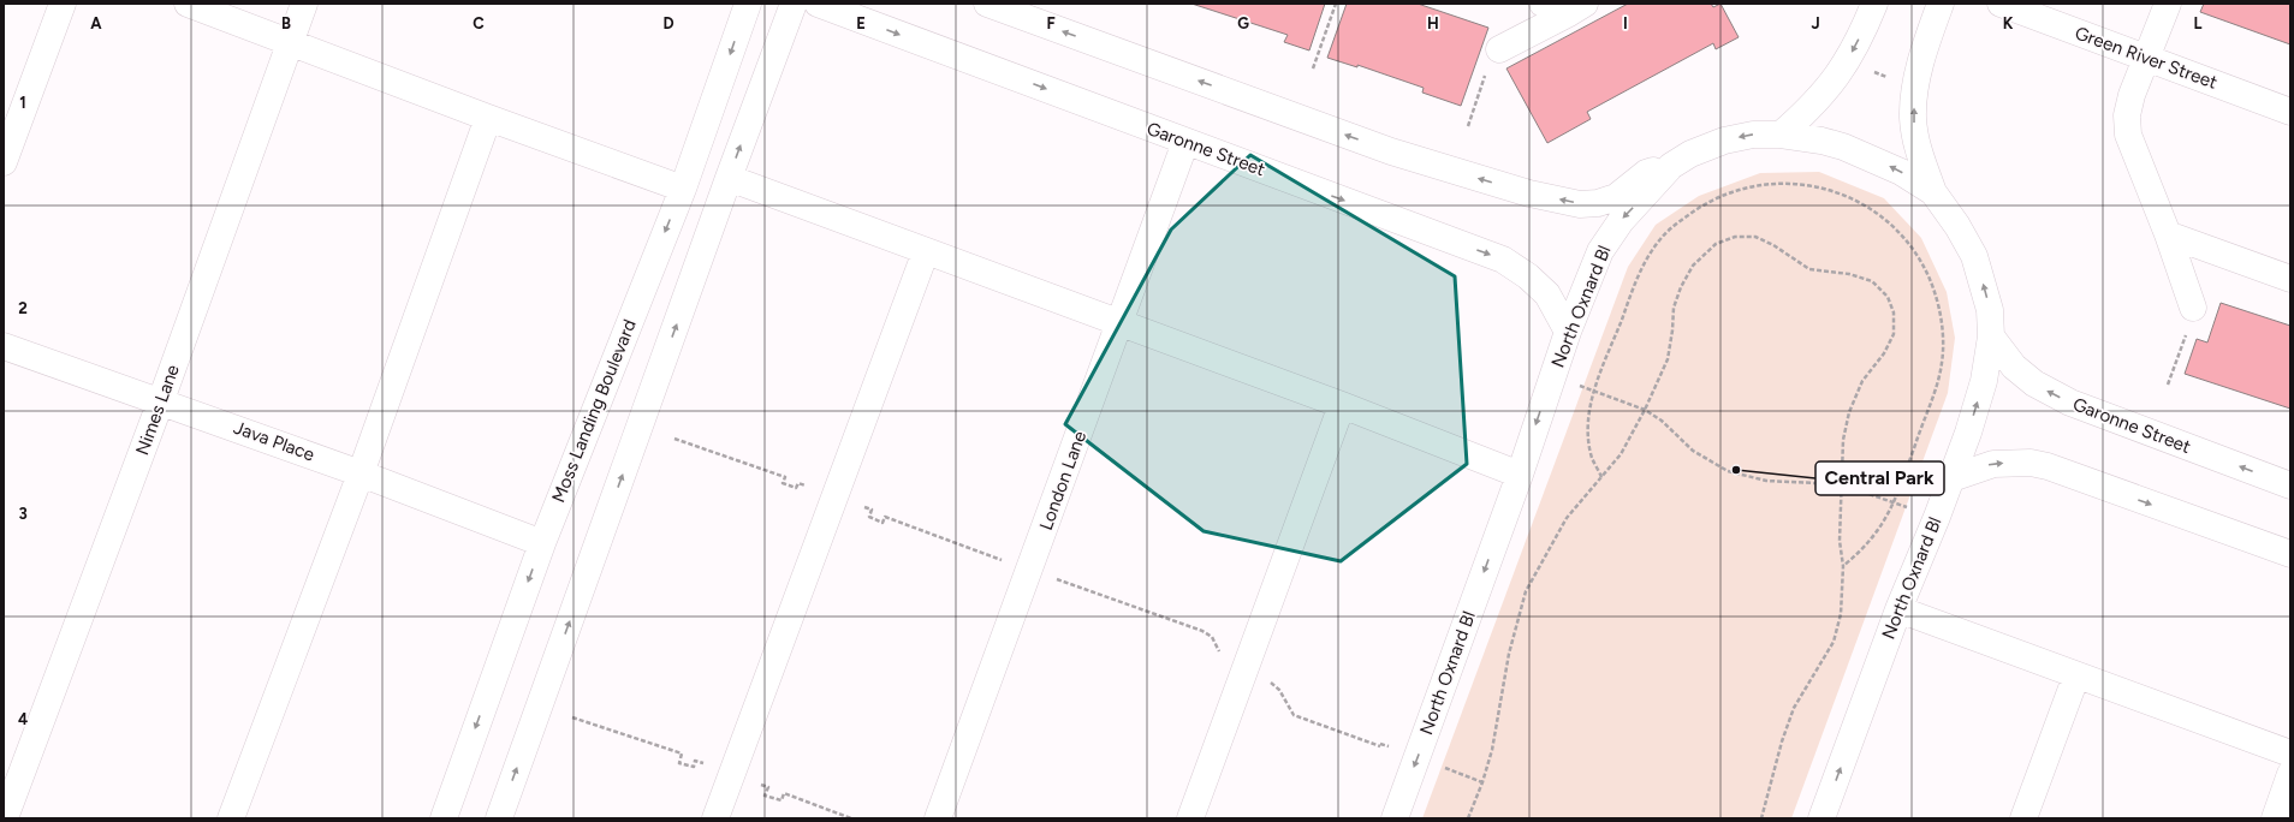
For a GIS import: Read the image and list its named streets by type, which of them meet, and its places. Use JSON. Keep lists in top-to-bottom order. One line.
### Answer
{"streets":{"street":["Green River Street","Garonne Street","North Oxnard Bl","Nimes Lane","Moss Landing Boulevard","Java Place","London Lane"]},"crossings":[["Garonne Street","North Oxnard Bl"],["Garonne Street","London Lane"],["Nimes Lane","Java Place"],["Moss Landing Boulevard","Java Place"]],"places":["Central Park"],"grid":{"columns":["A","B","C","D","E","F","G","H","I","J","K","L"],"rows":["1","2","3","4"]}}
